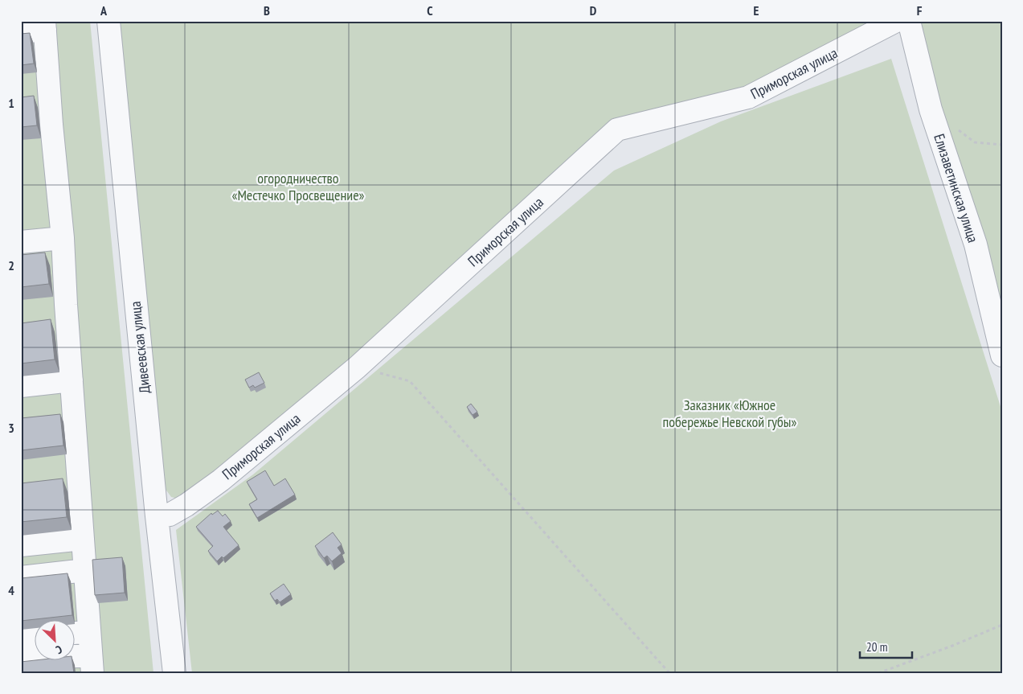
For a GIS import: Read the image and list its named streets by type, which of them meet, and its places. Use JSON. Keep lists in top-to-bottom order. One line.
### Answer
{"streets":{"street":["Приморская улица","Елизаветинская улица","Дивеевская улица"]},"crossings":[["Приморская улица","Дивеевская улица"]],"parks":["огородничество «Местечко Просвещение»","Заказник «Южное побережье Невской губы»"],"scale_bar":"20 m","north":"bottom right","grid":{"columns":["A","B","C","D","E","F"],"rows":["1","2","3","4"]}}
